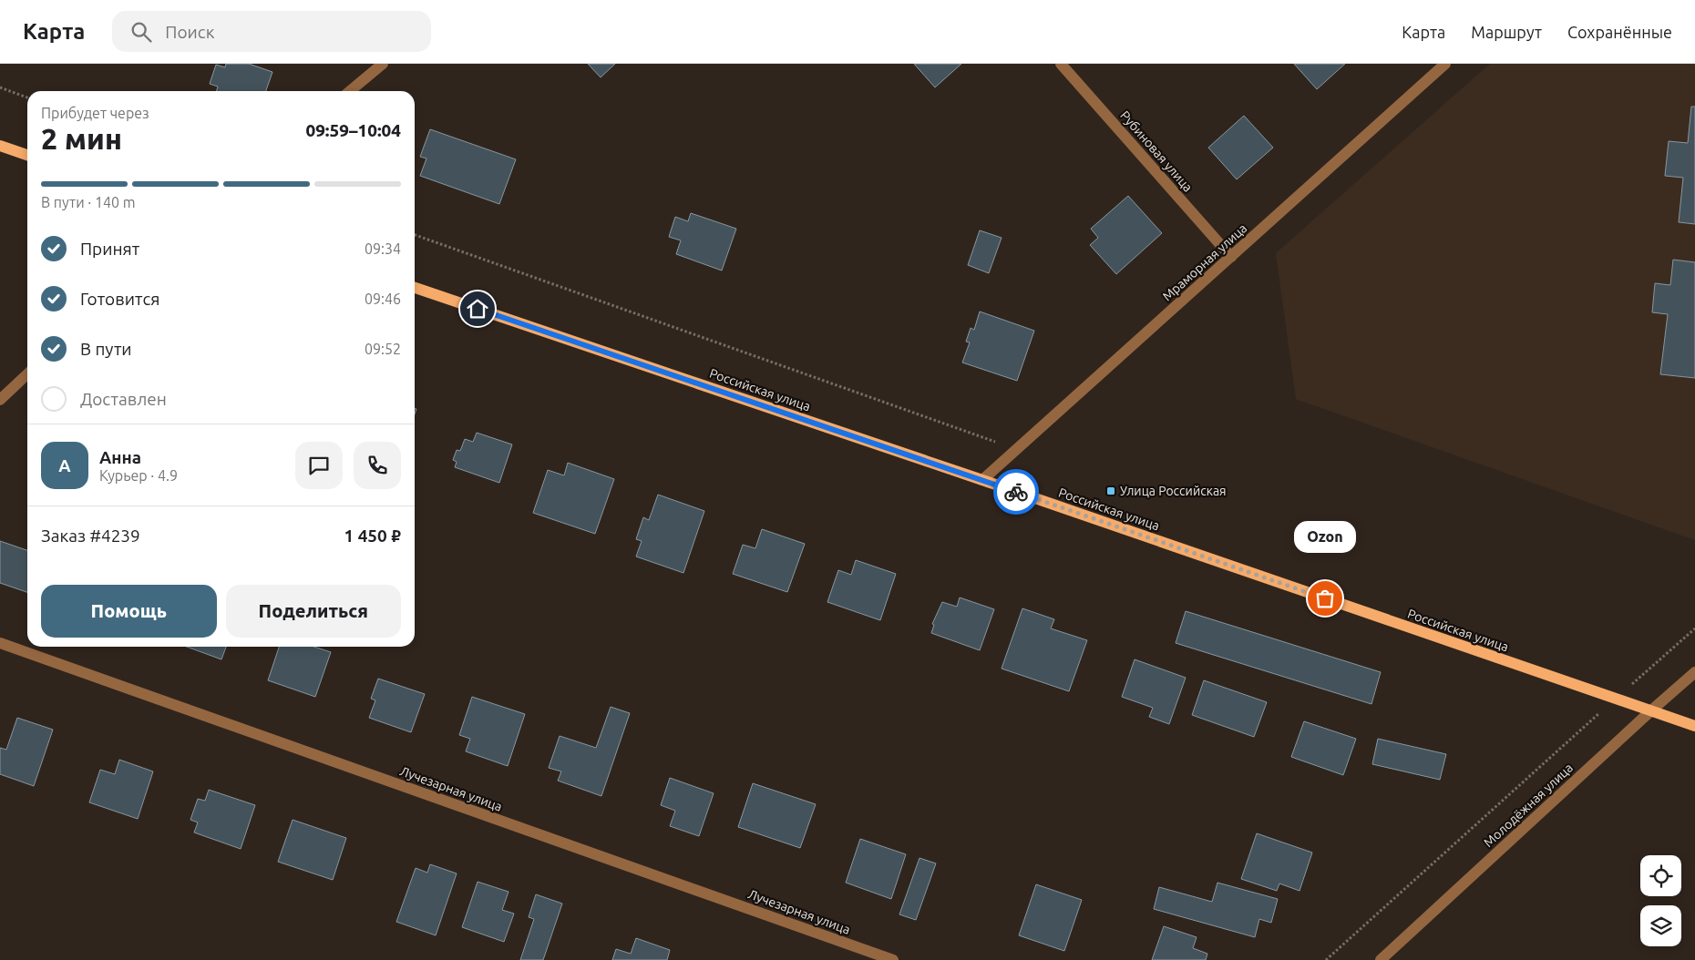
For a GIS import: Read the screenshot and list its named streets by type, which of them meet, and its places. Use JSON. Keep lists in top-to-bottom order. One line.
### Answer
{"streets":{"main road":["Российская улица"],"street":["Рубиновая улица","Мраморная улица","Лучезарная улица","Молодёжная улица"]},"crossings":[["Рубиновая улица","Мраморная улица"],["Мраморная улица","Российская улица"],["Российская улица","Молодёжная улица"]],"places":{"transit":["Улица Российская"],"other":["Ozon"]},"page":{"header":"Карта","search":"Поиск","nav":["Карта","Маршрут","Сохранённые"],"heading":["2 мин","Прибудет через","09:59–10:04"],"panel":["Анна","Курьер · 4.9","Заказ #4239","1 450 ₽"],"bar":"В пути · 140 m","list":[["Принят","09:34"],["Готовится","09:46"],["В пути","09:52"],"Доставлен"],"round":"А","bubble":"Ozon","buttons":["Помощь","Поделиться"]}}
